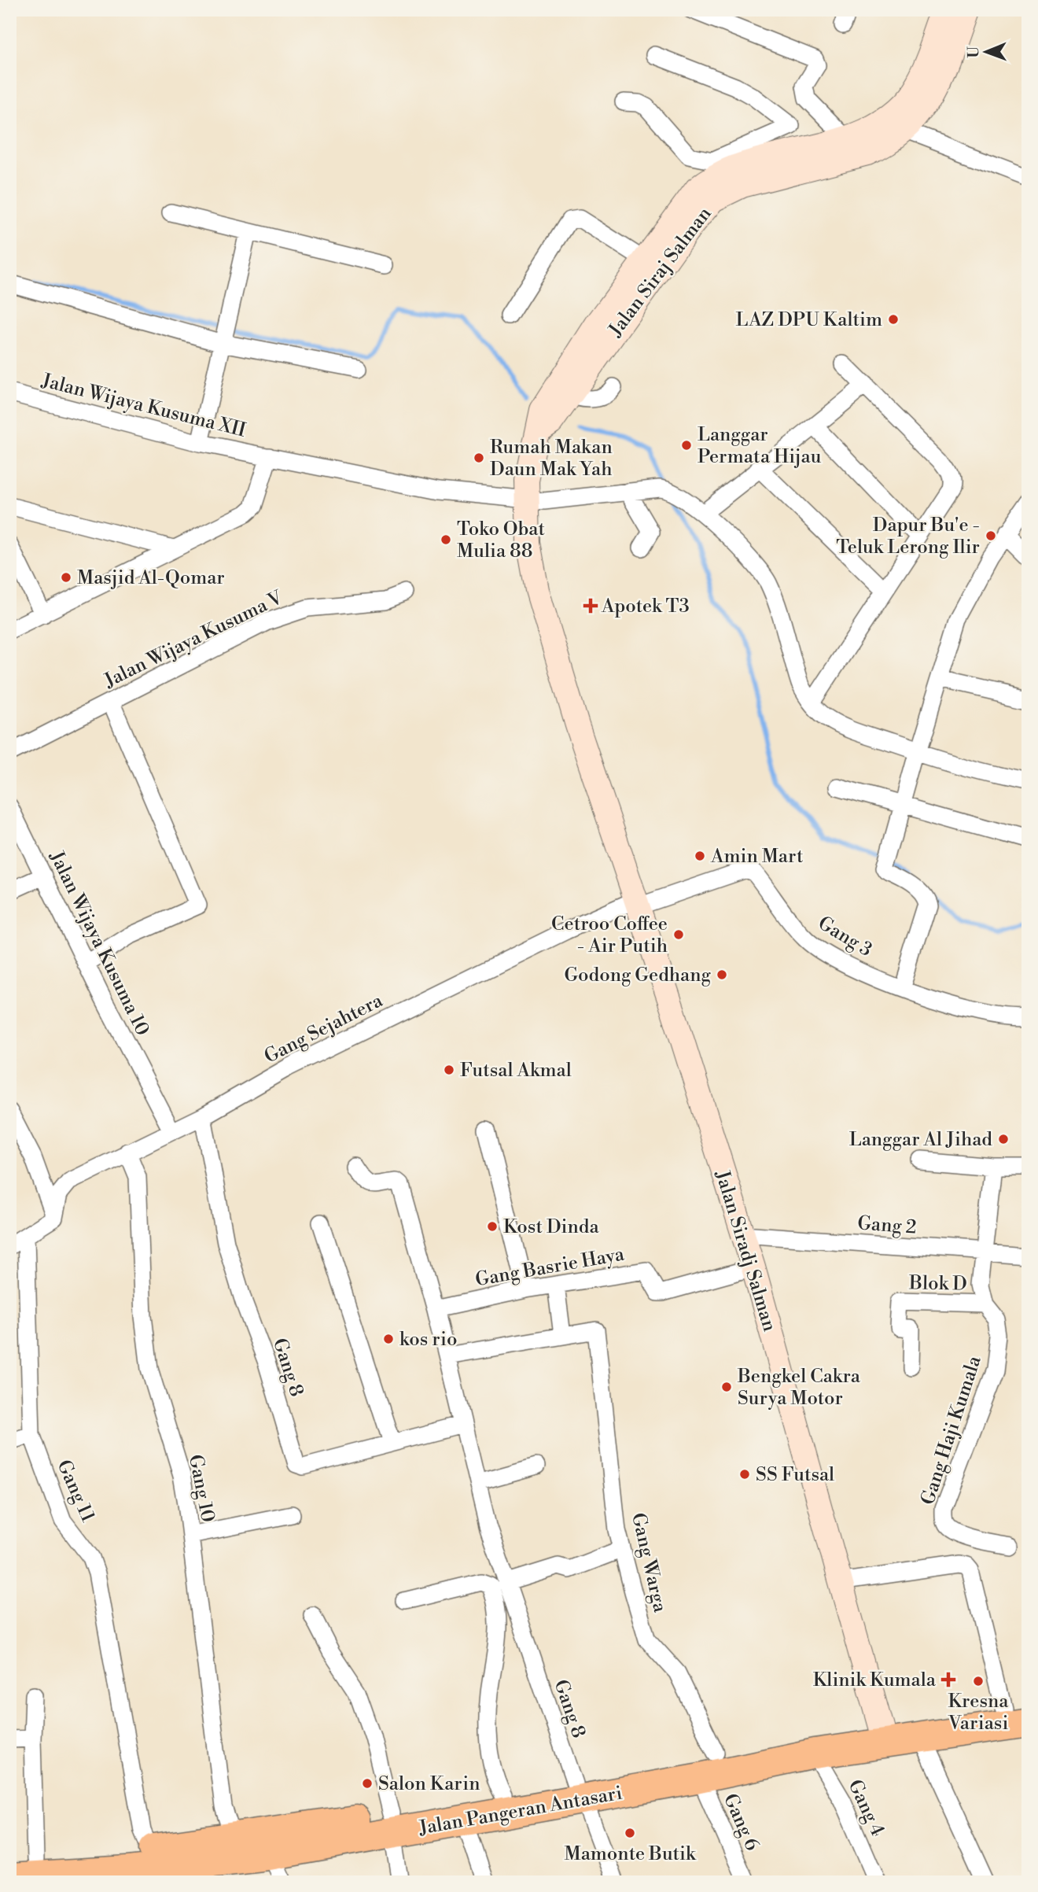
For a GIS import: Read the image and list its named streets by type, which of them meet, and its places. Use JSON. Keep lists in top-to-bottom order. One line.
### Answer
{"streets":{"highway":["Jalan Pangeran Antasari"],"street":["Jalan Siraj Salman","Jalan Wijaya Kusuma XII","Jalan Wijaya Kusuma V","Gang 3","Jalan Wijaya Kusuma 10","Gang Sejahtera","Gang 2","Jalan Siradj Salman","Gang Basrie Haya","Blok D","Gang 8","Gang Haji Kumala","Gang 10","Gang 11","Gang Warga","Gang 4","Gang 6"]},"crossings":[["Jalan Siraj Salman","Jalan Wijaya Kusuma XII"],["Jalan Siraj Salman","Jalan Siradj Salman"],["Gang 3","Gang Sejahtera"],["Gang 3","Jalan Siradj Salman"],["Jalan Wijaya Kusuma 10","Gang Sejahtera"],["Gang Sejahtera","Jalan Siradj Salman"],["Gang Sejahtera","Gang 8"],["Gang Sejahtera","Gang 10"],["Gang 2","Jalan Siradj Salman"],["Gang 2","Gang Haji Kumala"],["Jalan Siradj Salman","Gang Basrie Haya"],["Jalan Siradj Salman","Jalan Pangeran Antasari"],["Gang Basrie Haya","Gang 8"],["Blok D","Gang Haji Kumala"],["Gang 8","Jalan Pangeran Antasari"],["Gang 10","Jalan Pangeran Antasari"],["Gang 11","Jalan Pangeran Antasari"],["Gang Warga","Jalan Pangeran Antasari"],["Gang 4","Jalan Pangeran Antasari"],["Jalan Pangeran Antasari","Gang 6"]],"places":{"other":["LAZ DPU Kaltim","Langgar Permata Hijau","Rumah Makan Daun Mak Yah","Dapur Bu'e - Teluk Lerong Ilir","Toko Obat Mulia 88","Masjid Al-Qomar","Amin Mart","Cetroo Coffee - Air Putih","Godong Gedhang","Futsal Akmal","Langgar Al Jihad","Kost Dinda","kos rio","Bengkel Cakra Surya Motor","SS Futsal","Kresna Variasi","Salon Karin","Mamonte Butik"],"health":["Apotek T3","Klinik Kumala"]},"north":"left"}
